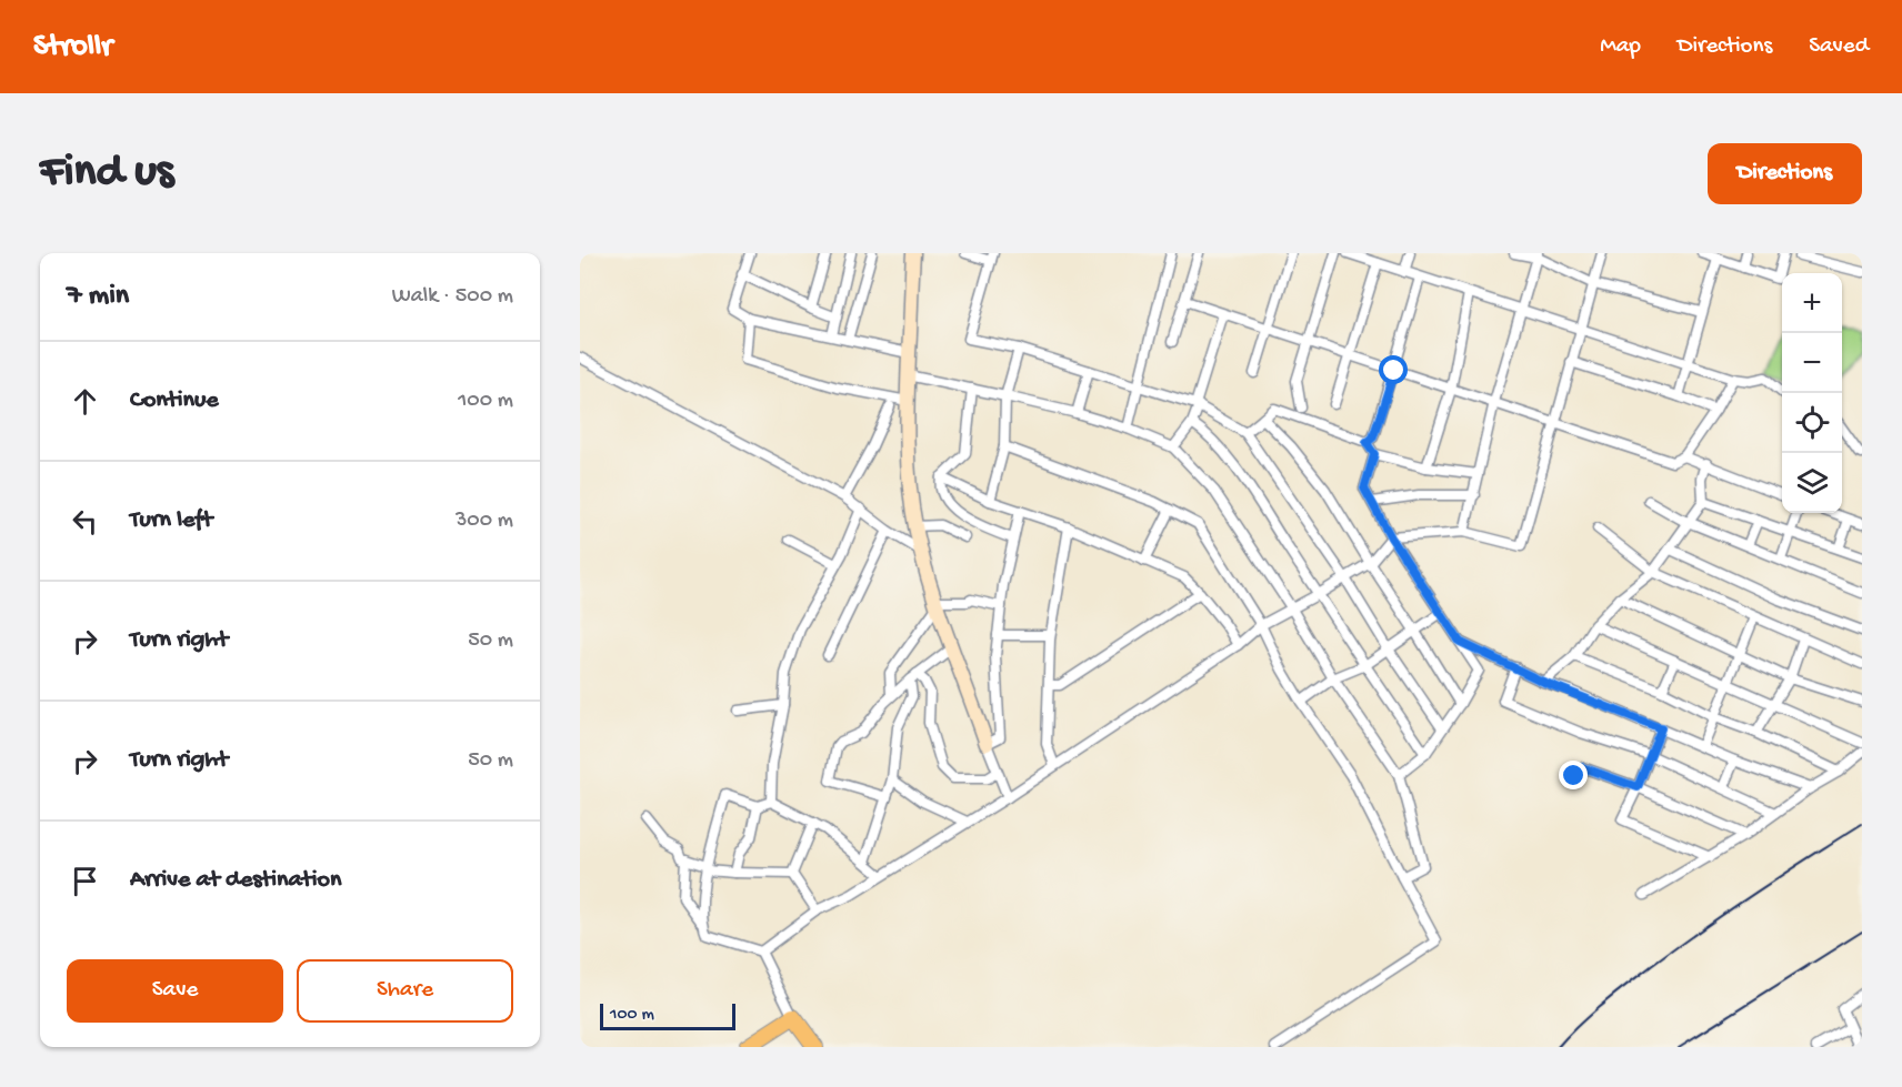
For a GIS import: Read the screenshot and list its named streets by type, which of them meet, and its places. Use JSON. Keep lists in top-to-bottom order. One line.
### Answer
{"scale_bar":"100 m","page":{"header":"Strollr","nav":["Map","Directions","Saved"],"buttons":["Directions",["Save","Share"]],"title":"Find us","heading":["7 min","Walk · 500 m"],"map_buttons":["+","−"],"list":[["Continue","100 m"],["Turn left","300 m"],["Turn right","50 m"],["Turn right","50 m"],"Arrive at destination"],"scale":"100 m"}}
